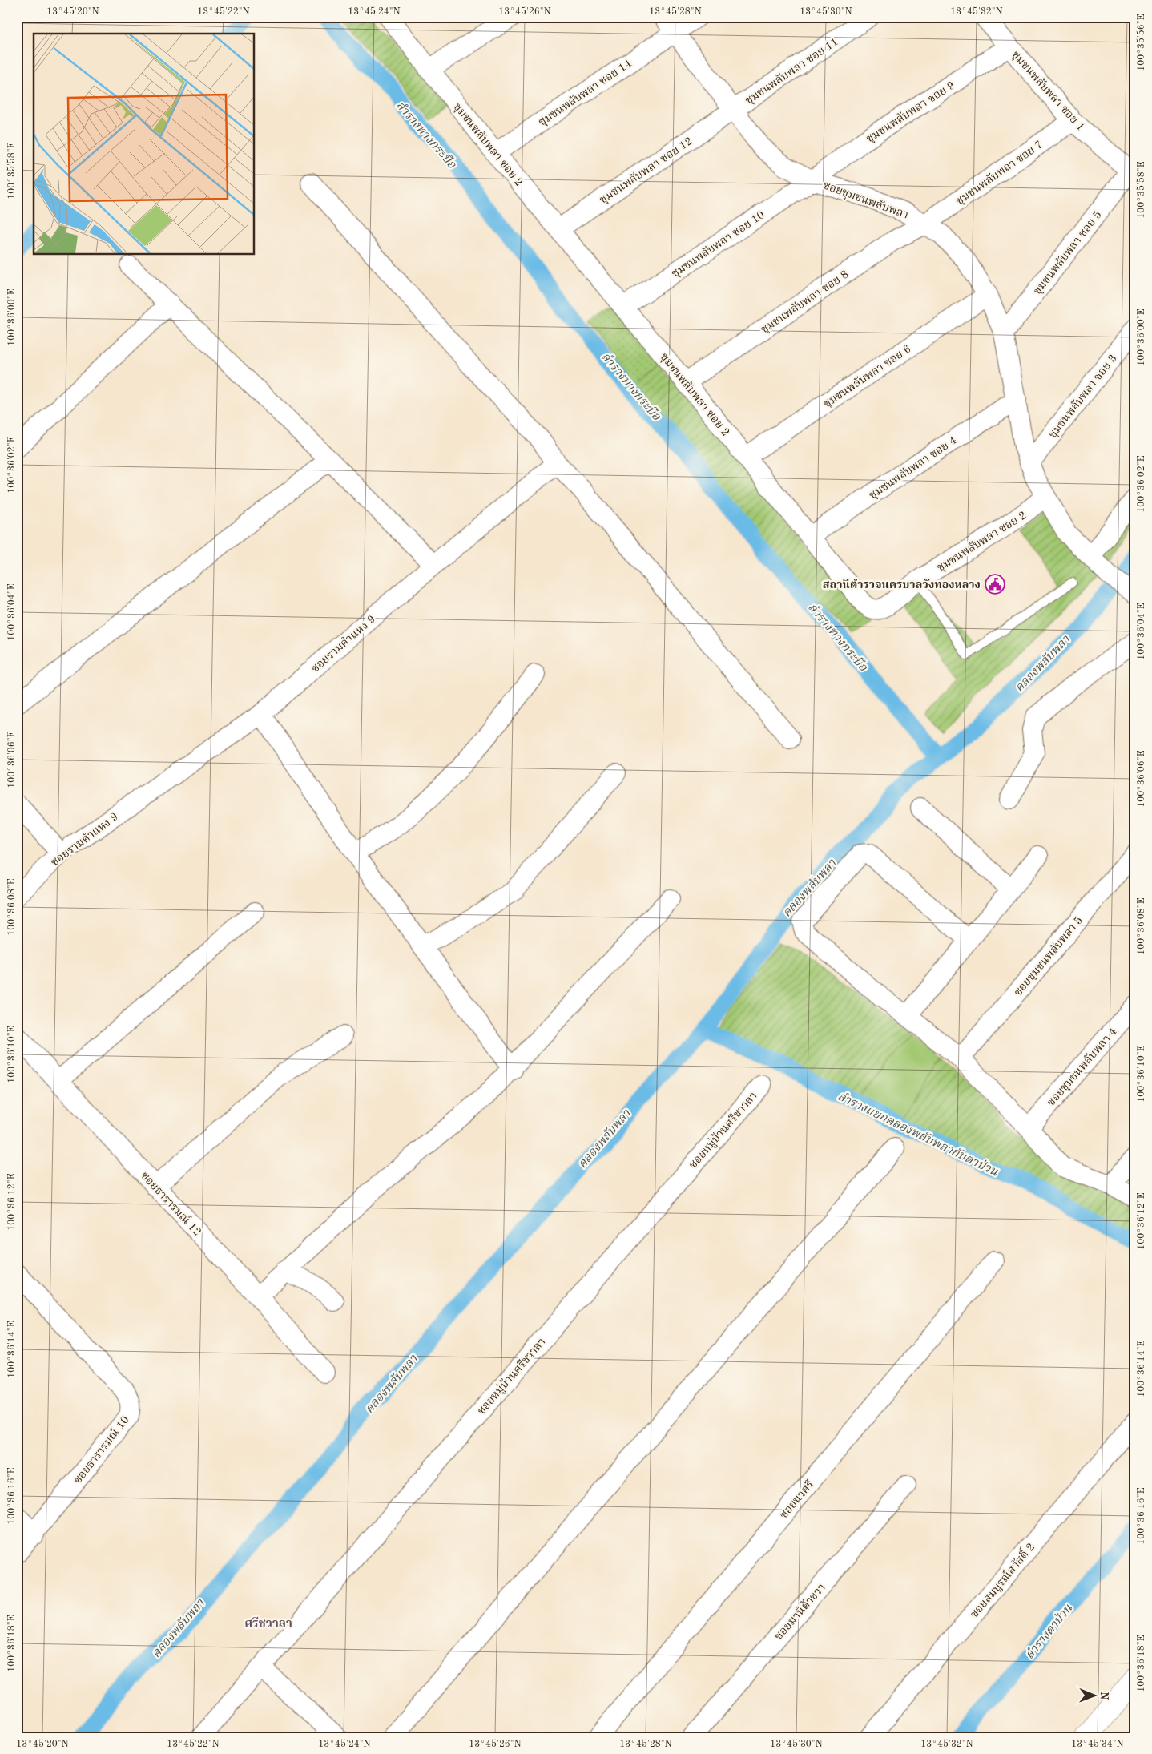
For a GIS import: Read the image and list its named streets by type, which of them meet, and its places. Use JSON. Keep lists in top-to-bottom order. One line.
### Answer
{"streets":{"street":["ชุมชนพลับพลา ซอย 11","ชุมชนพลับพลา ซอย 1","ชุมชนพลับพลา ซอย 14","ชุมชนพลับพลา ซอย 9","ชุมชนพลับพลา ซอย 2","ชุมชนพลับพลา ซอย 12","ชุมชนพลับพลา ซอย 7","ซอยชุมชนพลับพลา","ชุมชนพลับพลา ซอย 10","ชุมชนพลับพลา ซอย 5","ชุมชนพลับพลา ซอย 8","ชุมชนพลับพลา ซอย 6","ชุมชนพลับพลา ซอย 3","ชุมชนพลับพลา ซอย 4","ซอยรามคำแหง 9","ซอยชุมชนพลับพลา 5","ซอยชุมชนพลับพลา 4","ซอยหมู่บ้านศรีชวาลา","ซอยธารารมณ์ 12","ซอยธารารมณ์ 10","ซอยนวศรี","ซอยสมบูรณ์สวัสดิ์ 2","ซอยมานิต้าขวา"]},"crossings":[["ชุมชนพลับพลา ซอย 11","ชุมชนพลับพลา ซอย 12"],["ชุมชนพลับพลา ซอย 11","ซอยชุมชนพลับพลา"],["ชุมชนพลับพลา ซอย 1","ชุมชนพลับพลา ซอย 9"],["ชุมชนพลับพลา ซอย 1","ชุมชนพลับพลา ซอย 7"],["ชุมชนพลับพลา ซอย 1","ชุมชนพลับพลา ซอย 5"],["ชุมชนพลับพลา ซอย 14","ชุมชนพลับพลา ซอย 2"],["ชุมชนพลับพลา ซอย 14","ซอยชุมชนพลับพลา"],["ชุมชนพลับพลา ซอย 9","ซอยชุมชนพลับพลา"],["ชุมชนพลับพลา ซอย 9","ชุมชนพลับพลา ซอย 10"],["ชุมชนพลับพลา ซอย 2","ชุมชนพลับพลา ซอย 12"],["ชุมชนพลับพลา ซอย 2","ซอยชุมชนพลับพลา"],["ชุมชนพลับพลา ซอย 2","ชุมชนพลับพลา ซอย 10"],["ชุมชนพลับพลา ซอย 2","ชุมชนพลับพลา ซอย 8"],["ชุมชนพลับพลา ซอย 2","ชุมชนพลับพลา ซอย 6"],["ชุมชนพลับพลา ซอย 2","ชุมชนพลับพลา ซอย 4"],["ชุมชนพลับพลา ซอย 12","ซอยชุมชนพลับพลา"],["ชุมชนพลับพลา ซอย 7","ซอยชุมชนพลับพลา"],["ชุมชนพลับพลา ซอย 7","ชุมชนพลับพลา ซอย 8"],["ซอยชุมชนพลับพลา","ชุมชนพลับพลา ซอย 10"],["ซอยชุมชนพลับพลา","ชุมชนพลับพลา ซอย 5"],["ซอยชุมชนพลับพลา","ชุมชนพลับพลา ซอย 8"],["ซอยชุมชนพลับพลา","ชุมชนพลับพลา ซอย 6"],["ซอยชุมชนพลับพลา","ชุมชนพลับพลา ซอย 3"],["ซอยชุมชนพลับพลา","ชุมชนพลับพลา ซอย 4"]],"districts":["ศรีชวาลา"],"water":["ลำรางทางกระบือ","คลองพลับพลา","ลำรางแยกคลองพลับพลากับตาป่วน","ลำรางตาป่วน"],"places":{"public building":["สถานีตำรวจนครบาลวังทองหลาง"]},"north":"right","coordinates":["13°45'20\"N","13°45'22\"N","13°45'24\"N","13°45'26\"N","13°45'28\"N","13°45'30\"N","13°45'32\"N","100°35'56\"E","100°35'58\"E","100°36'00\"E","100°36'02\"E","100°36'04\"E","100°36'06\"E","100°36'08\"E","100°36'10\"E","100°36'12\"E","100°36'14\"E","100°36'16\"E","100°36'18\"E","13°45'34\"N"]}
